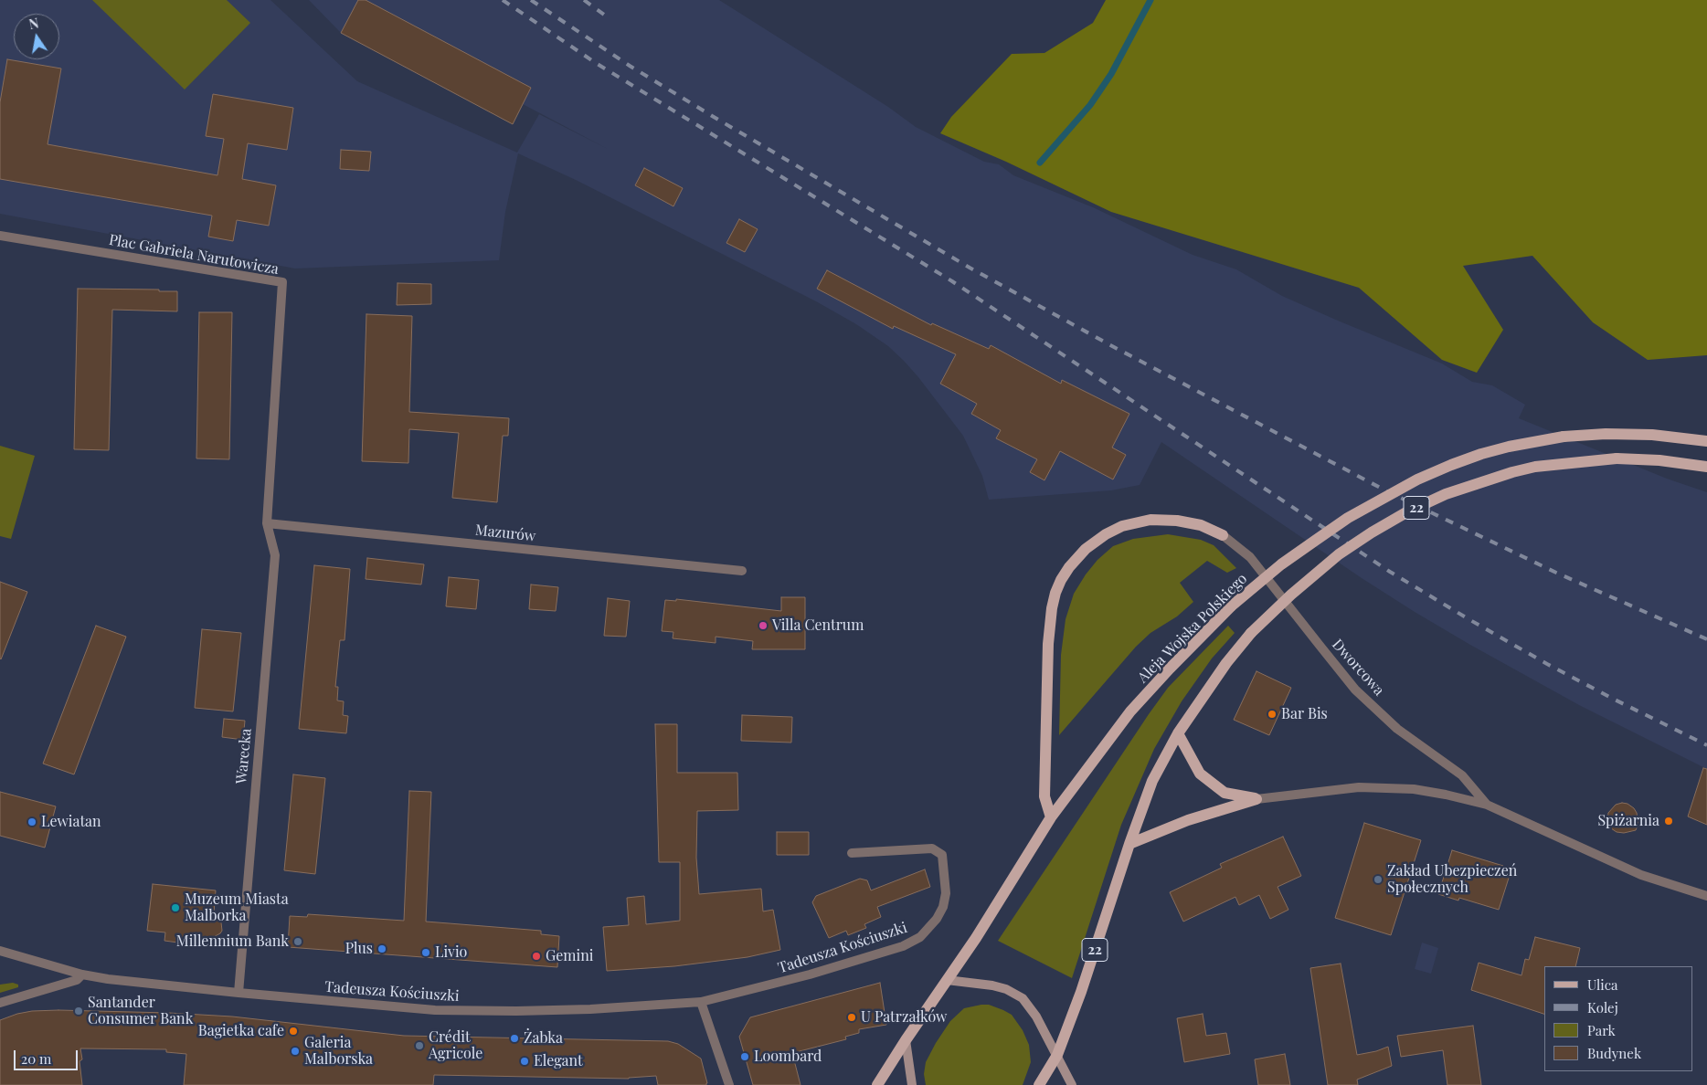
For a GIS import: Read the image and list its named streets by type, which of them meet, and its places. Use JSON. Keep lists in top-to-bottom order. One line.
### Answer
{"streets":{"main road":["22","Aleja Wojska Polskiego"],"street":["Plac Gabriela Narutowicza","Mazurów","Dworcowa","Warecka","Tadeusza Kościuszki"]},"crossings":[["Plac Gabriela Narutowicza","Mazurów"],["Plac Gabriela Narutowicza","Warecka"],["22","Aleja Wojska Polskiego"],["Mazurów","Warecka"],["Warecka","Tadeusza Kościuszki"]],"places":["Villa Centrum","Bar Bis","Spiżarnia","Lewiatan","Zakład Ubezpieczeń Społecznych","Muzeum Miasta Malborka","Millennium Bank","Plus","Livio","Gemini","Santander Consumer Bank","U Patrzałków","Bagietka cafe","Żabka","Crédit Agricole","Galeria Malborska","Loombard","Elegant"],"legend":["Ulica","Kolej","Park","Budynek"],"scale_bar":"20 m","north":"top"}
